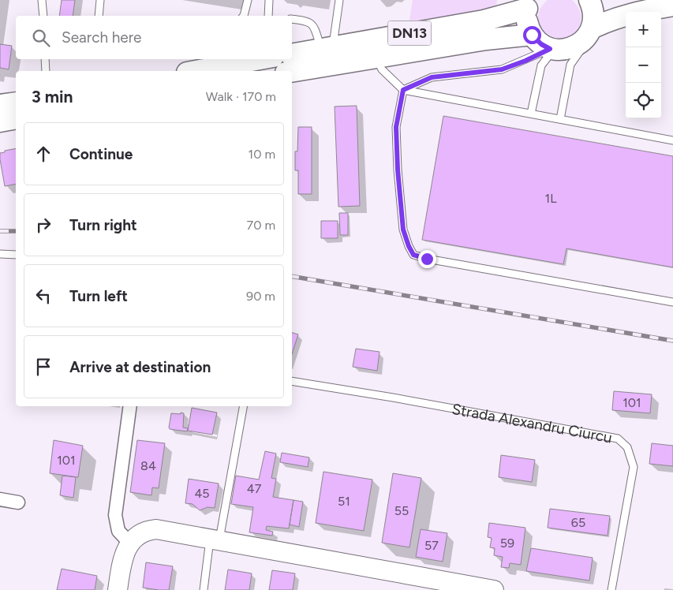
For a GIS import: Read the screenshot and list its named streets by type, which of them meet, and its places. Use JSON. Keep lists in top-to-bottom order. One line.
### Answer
{"streets":{"main road":["DN13"],"lane":["Strada Alexandru Ciurcu"]},"house_numbers":["1L","101","101","84","47","45","51","55","65","59","57"],"page":{"map_buttons":["+","−"],"search":"Search here","heading":["3 min","Walk · 170 m"],"list":[["Continue","10 m"],["Turn right","70 m"],["Turn left","90 m"],"Arrive at destination"]}}
